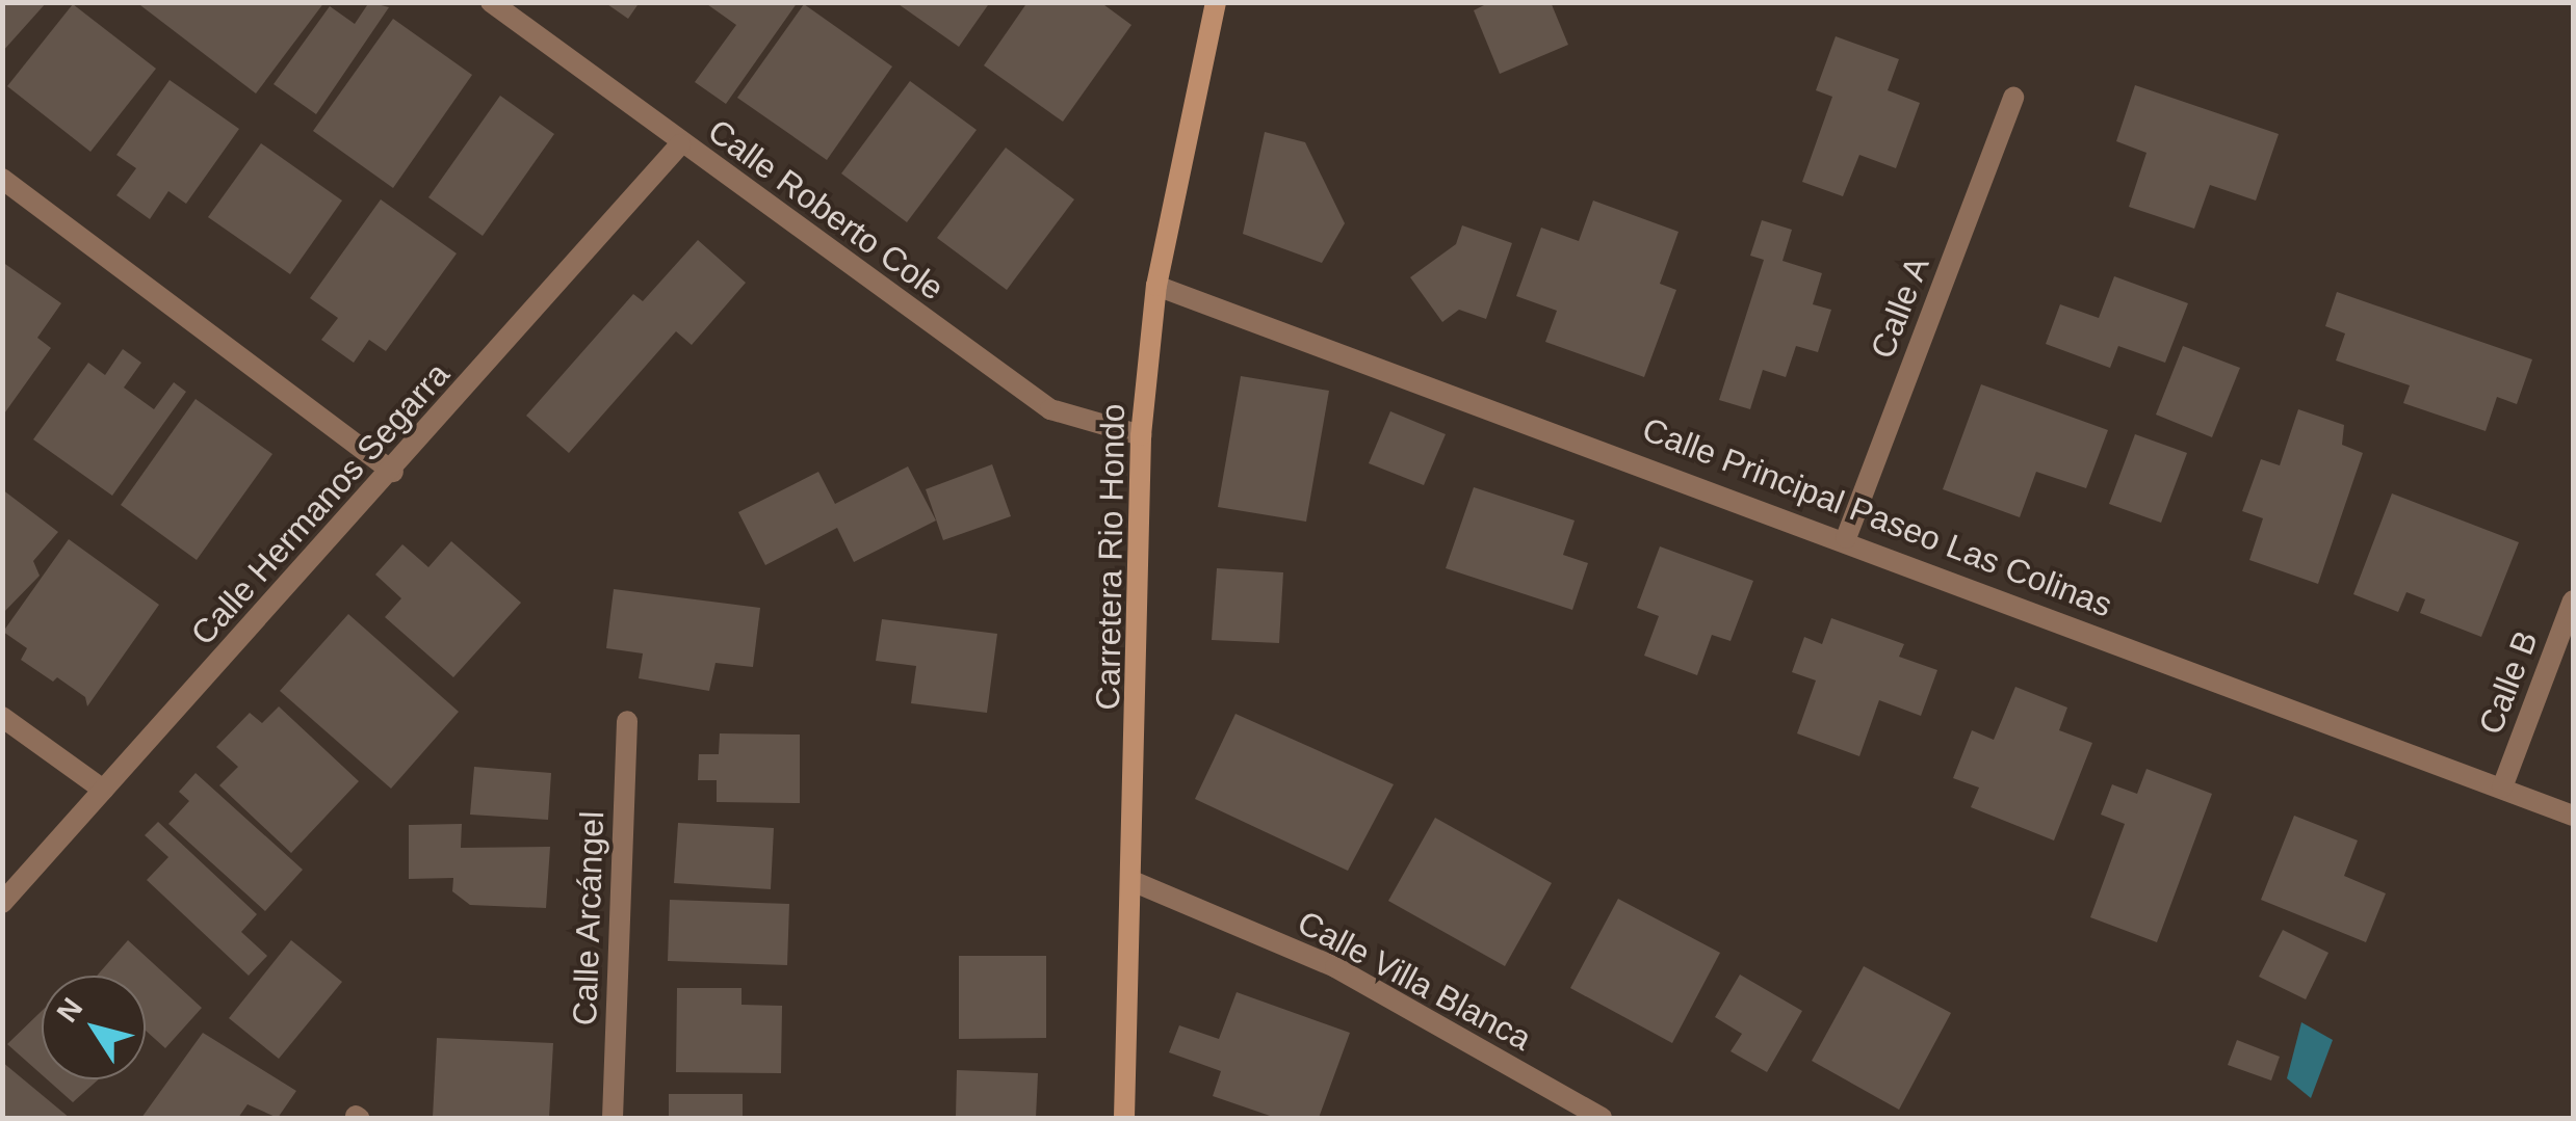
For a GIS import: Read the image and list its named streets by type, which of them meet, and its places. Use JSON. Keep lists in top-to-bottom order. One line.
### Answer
{"streets":{"street":["Calle Roberto Cole","Calle A","Calle Hermanos Segarra","Calle Principal Paseo Las Colinas","Carretera Rio Hondo","Calle B","Calle Arcángel","Calle Villa Blanca"]},"crossings":[["Calle Roberto Cole","Calle Hermanos Segarra"],["Calle Roberto Cole","Carretera Rio Hondo"],["Calle A","Calle Principal Paseo Las Colinas"],["Calle Principal Paseo Las Colinas","Carretera Rio Hondo"],["Calle Principal Paseo Las Colinas","Calle B"],["Carretera Rio Hondo","Calle Villa Blanca"]],"north":"top left"}
